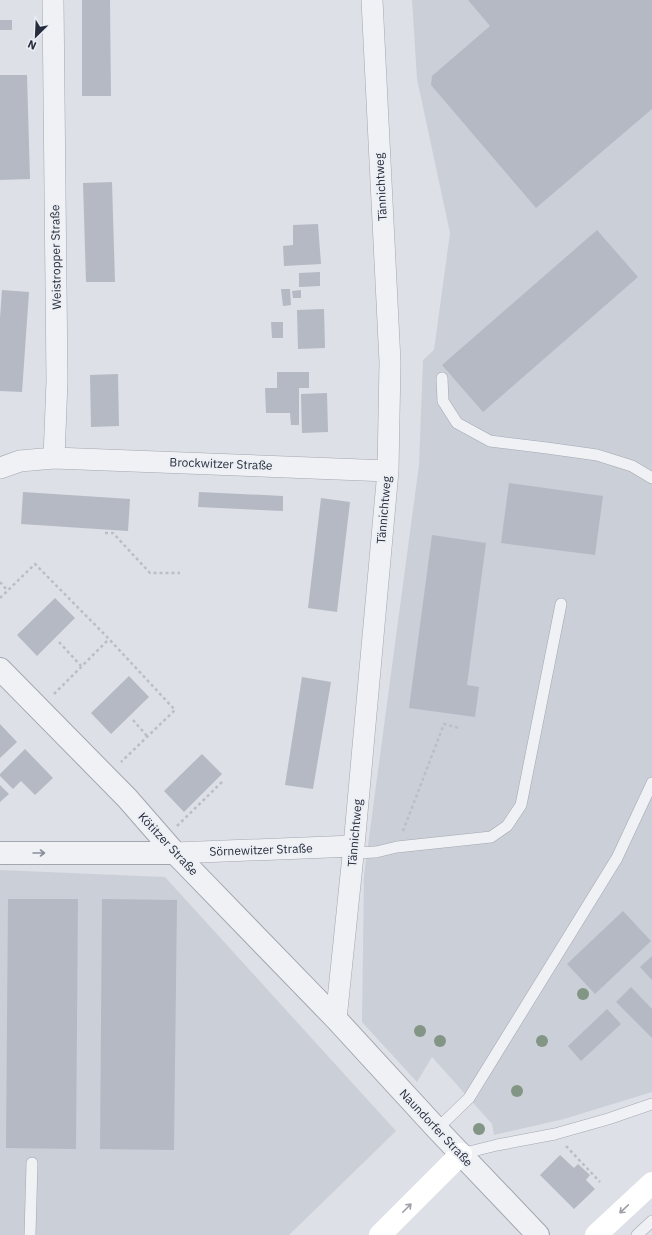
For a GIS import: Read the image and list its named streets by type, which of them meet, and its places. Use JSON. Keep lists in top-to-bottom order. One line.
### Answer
{"streets":{"street":["Tännichtweg","Weistropper Straße","Brockwitzer Straße","Kötitzer Straße","Sörnewitzer Straße","Naundorfer Straße"]},"crossings":[["Tännichtweg","Brockwitzer Straße"],["Tännichtweg","Kötitzer Straße"],["Tännichtweg","Sörnewitzer Straße"],["Tännichtweg","Naundorfer Straße"],["Weistropper Straße","Brockwitzer Straße"],["Kötitzer Straße","Sörnewitzer Straße"],["Kötitzer Straße","Naundorfer Straße"]],"one_way":["Sörnewitzer Straße"],"north":"bottom left"}
